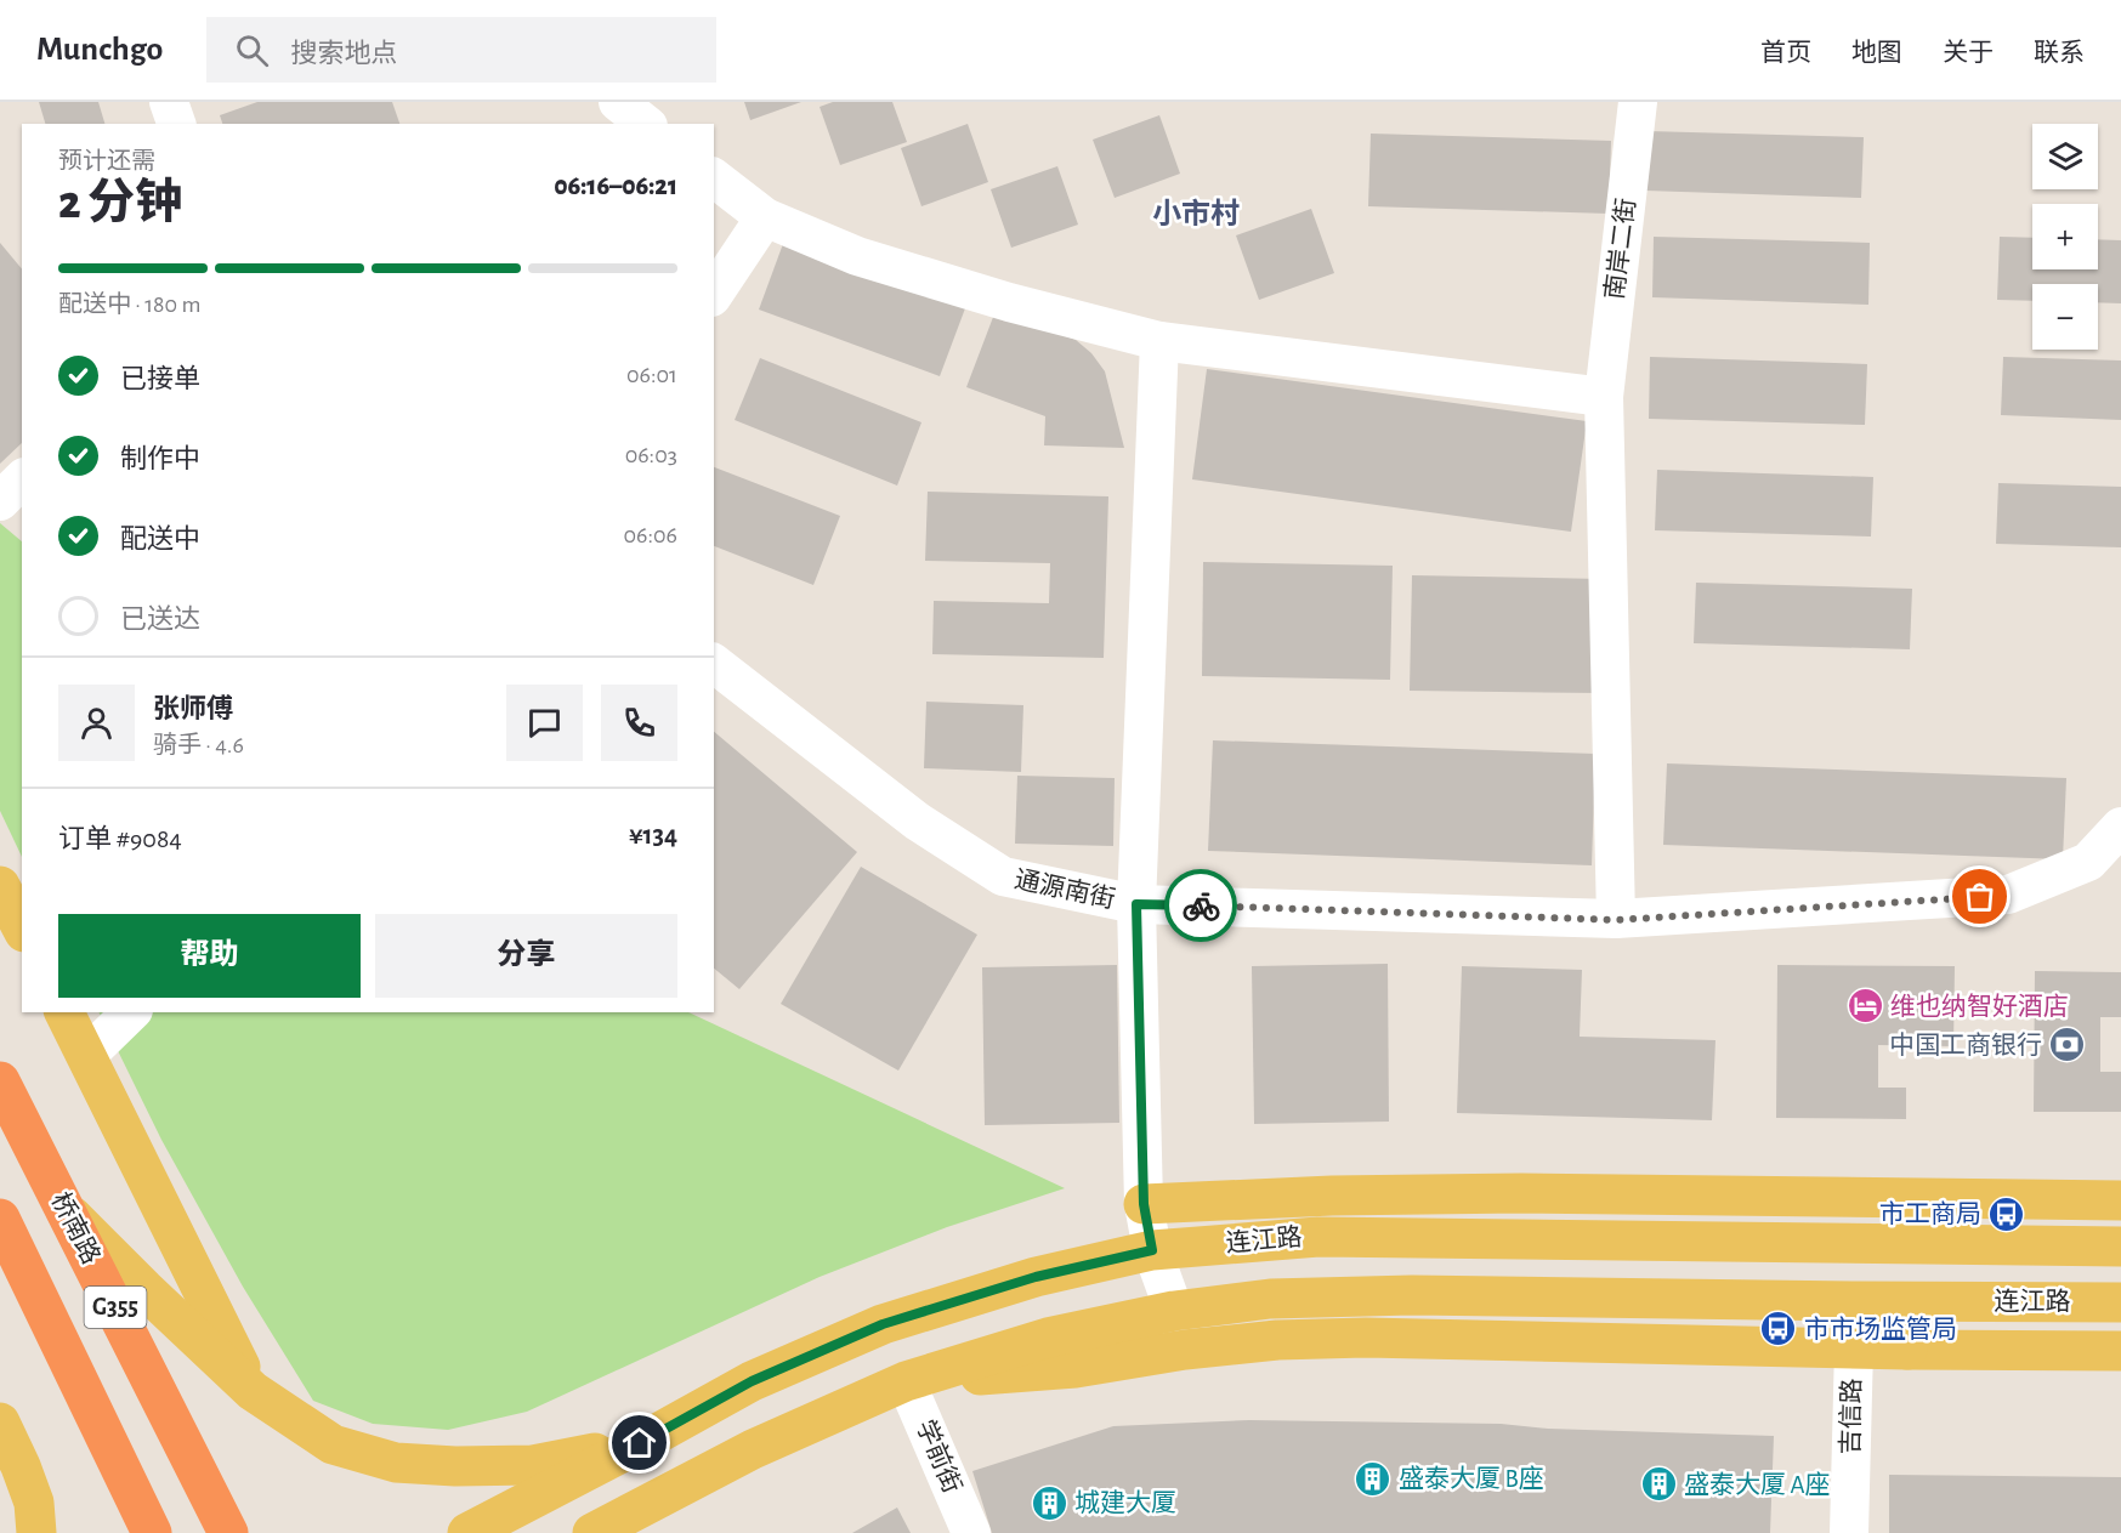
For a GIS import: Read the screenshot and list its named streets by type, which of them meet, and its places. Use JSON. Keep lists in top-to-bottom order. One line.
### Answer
{"streets":{"highway":["桥南路","G355"],"main road":["连江路"],"street":["南岸二街","通源南街","吉信路","学前街"]},"crossings":[["南岸二街","通源南街"],["连江路","吉信路"],["连江路","学前街"]],"districts":["小市村"],"places":{"hotel":["维也纳智好酒店"],"bank":["中国工商银行"],"bus stop":["市工商局","市市场监管局"],"building":["盛泰大厦 B座","盛泰大厦 A座","城建大厦"]},"page":{"header":"Munchgo","search":"搜索地点","nav":["首页","地图","关于","联系"],"map_buttons":["+","−"],"heading":["2 分钟","预计还需","06:16–06:21"],"panel":["张师傅","骑手 · 4.6","订单 #9084","¥134"],"bar":"配送中 · 180 m","list":[["已接单","06:01"],["制作中","06:03"],["配送中","06:06"],"已送达"],"buttons":["帮助","分享"]}}
